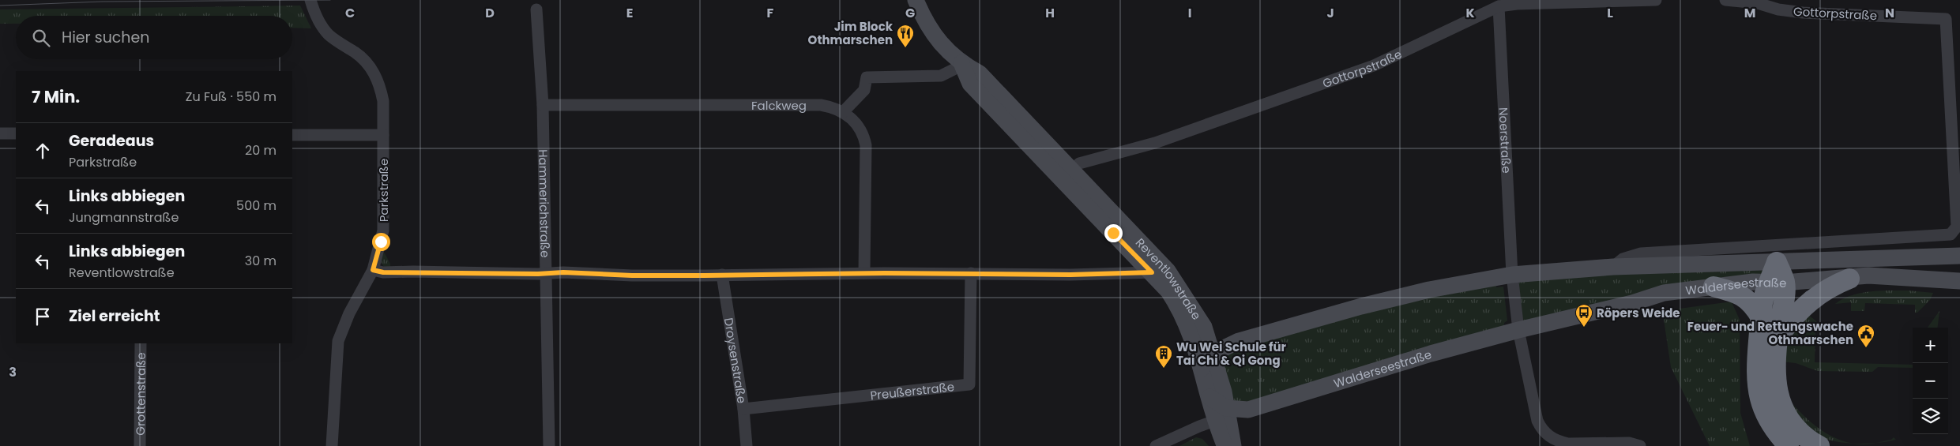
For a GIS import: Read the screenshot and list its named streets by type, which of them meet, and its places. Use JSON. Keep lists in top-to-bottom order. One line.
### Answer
{"streets":{"main road":["Reventlowstraße","Walderseestraße"],"street":["Gottorpstraße","Falckweg","Noerstraße","Parkstraße","Hammerichstraße","Droysenstraße","Preußerstraße","Grottenstraße"]},"crossings":[["Gottorpstraße","Noerstraße"],["Gottorpstraße","Reventlowstraße"],["Gottorpstraße","Walderseestraße"],["Falckweg","Hammerichstraße"],["Noerstraße","Walderseestraße"],["Reventlowstraße","Walderseestraße"],["Droysenstraße","Preußerstraße"]],"places":{"restaurant":["Jim Block Othmarschen"],"bus stop":["Röpers Weide"],"public building":["Feuer- und Rettungswache Othmarschen"],"building":["Wu Wei Schule für Tai Chi & Qi Gong"]},"page":{"search":"Hier suchen","heading":["7 Min.","Zu Fuß · 550 m"],"list":[["Geradeaus","Parkstraße","20 m"],["Links abbiegen","Jungmannstraße","500 m"],["Links abbiegen","Reventlowstraße","30 m"],"Ziel erreicht"],"map_buttons":["+","−"]},"grid":{"columns":["C","D","E","F","G","H","I","J","K","L","M","N"],"rows":["3"]}}
